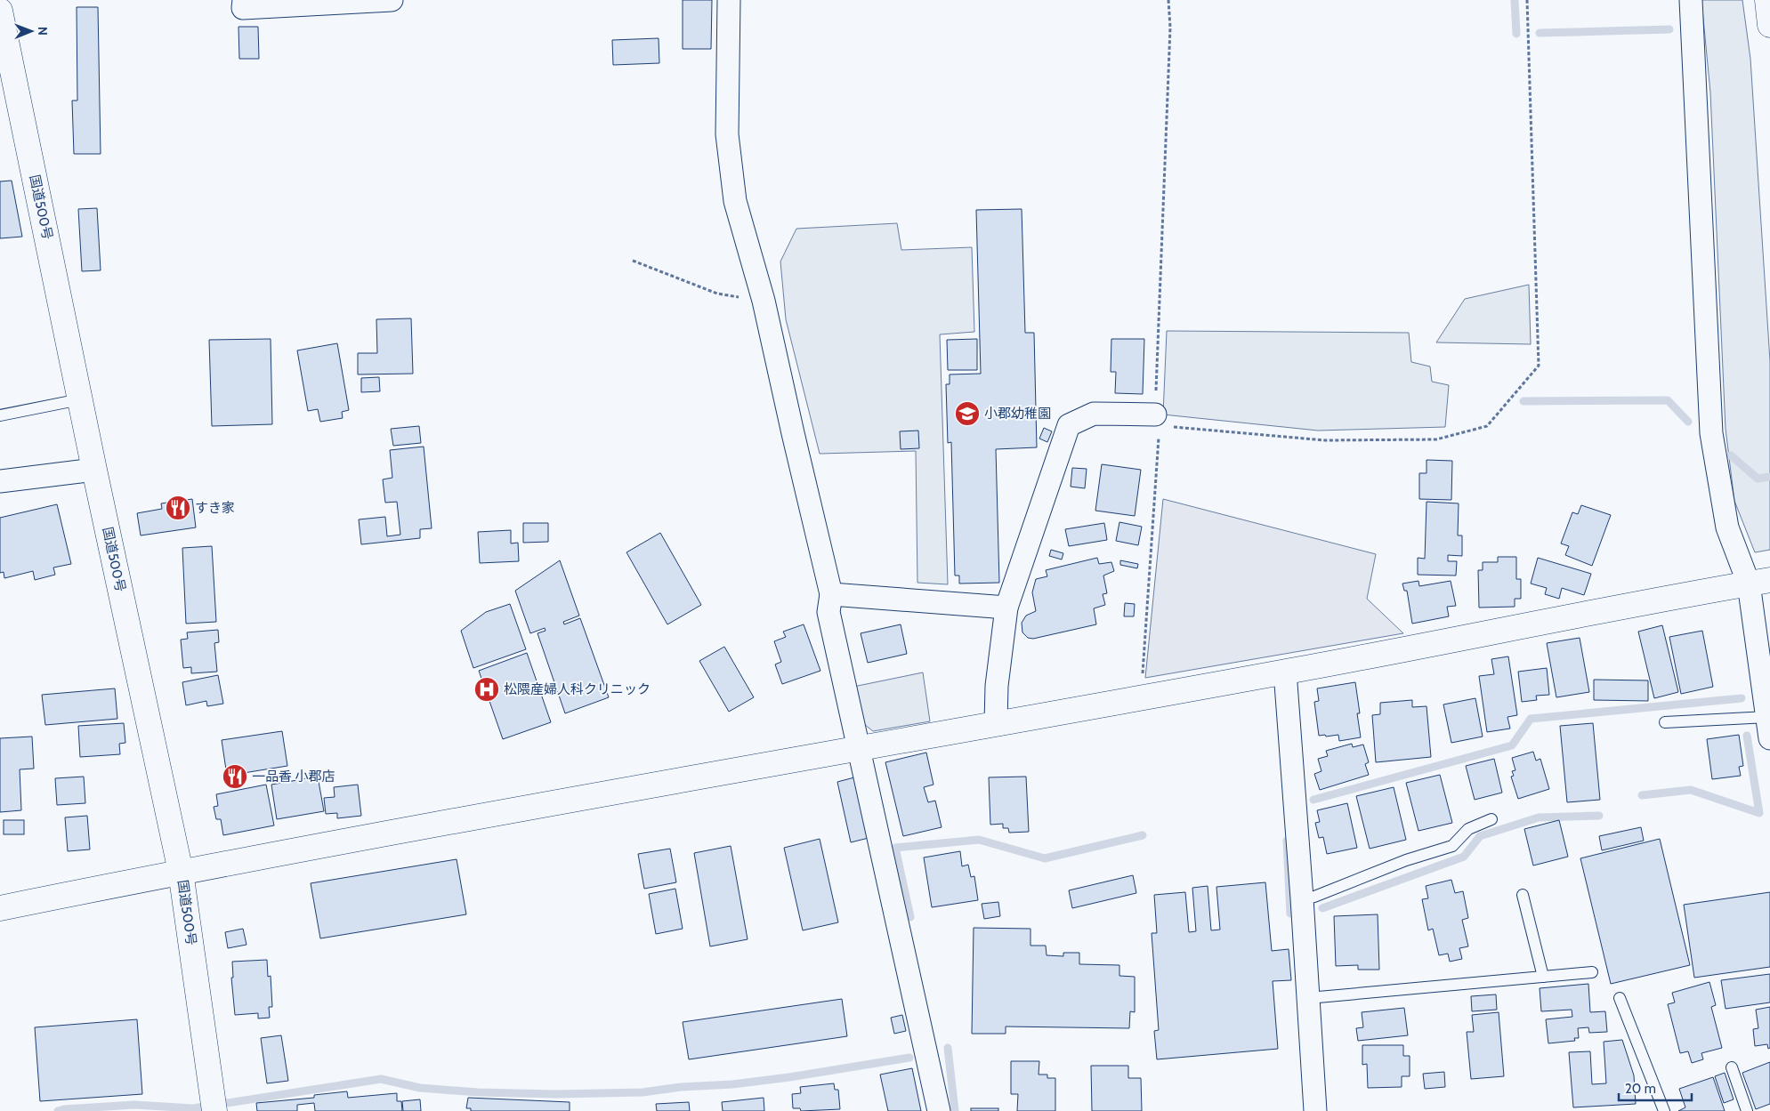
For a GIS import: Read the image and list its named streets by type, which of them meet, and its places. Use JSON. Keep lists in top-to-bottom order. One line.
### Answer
{"streets":{"main road":["国道500号"]},"places":{"school or university":["小郡幼稚園"],"restaurant":["すき家","一品香 小郡店"],"hospital":["松隈産婦人科クリニック"]},"scale_bar":"20 m","north":"right"}
